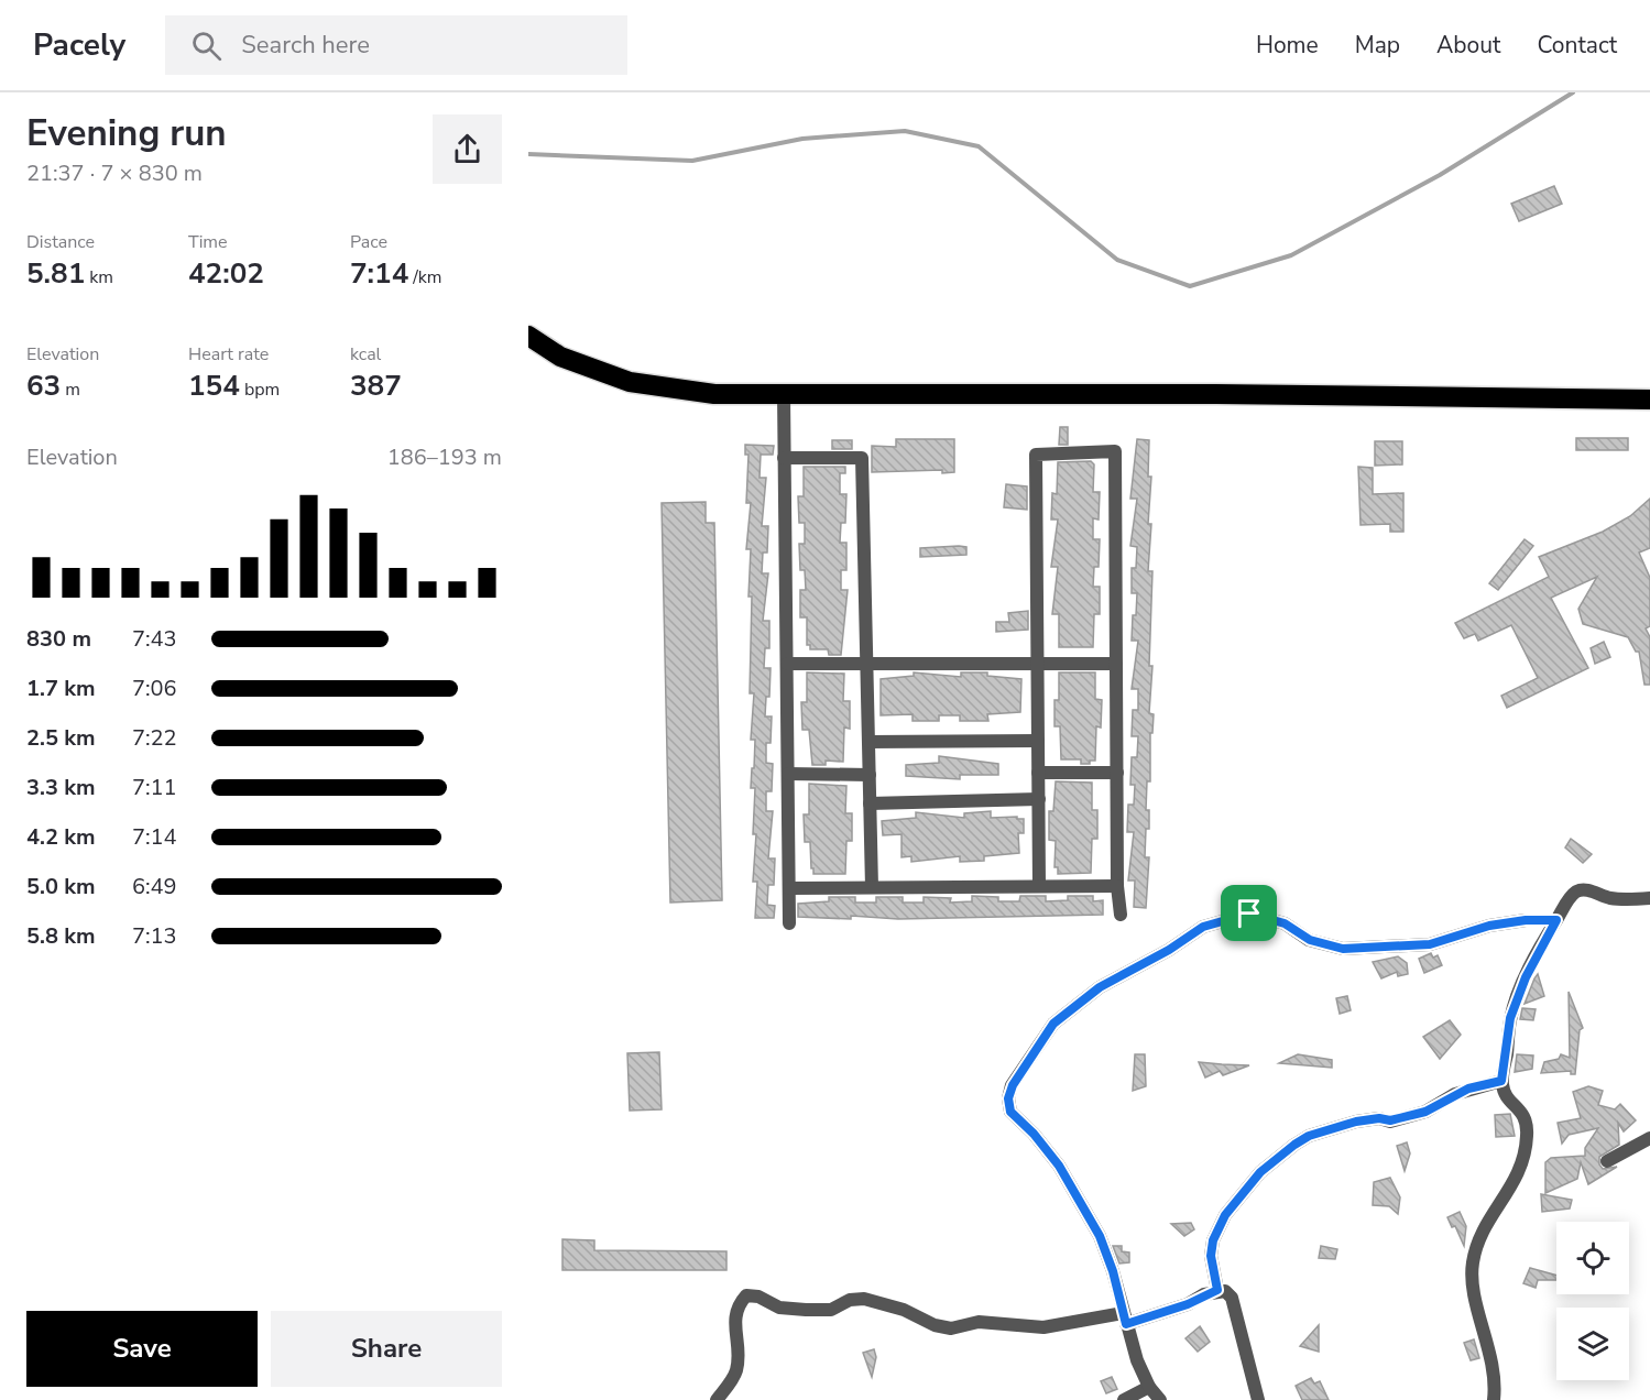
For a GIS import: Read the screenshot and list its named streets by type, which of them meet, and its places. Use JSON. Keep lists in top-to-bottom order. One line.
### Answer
{"page":{"header":"Pacely","search":"Search here","nav":["Home","Map","About","Contact"],"heading":["Evening run","21:37 · 7 × 830 m"],"stats":[["Distance","5.81 km"],["Time","42:02"],["Pace","7:14 /km"],["Elevation","63 m"],["Heart rate","154 bpm"],["kcal","387"]],"chart":["Elevation","186–193 m"],"list":[{"name":"830 m","note":"7:43"},{"name":"1.7 km","note":"7:06"},{"name":"2.5 km","note":"7:22"},{"name":"3.3 km","note":"7:11"},{"name":"4.2 km","note":"7:14"},{"name":"5.0 km","note":"6:49"},{"name":"5.8 km","note":"7:13"}],"buttons":["Save","Share"]}}
